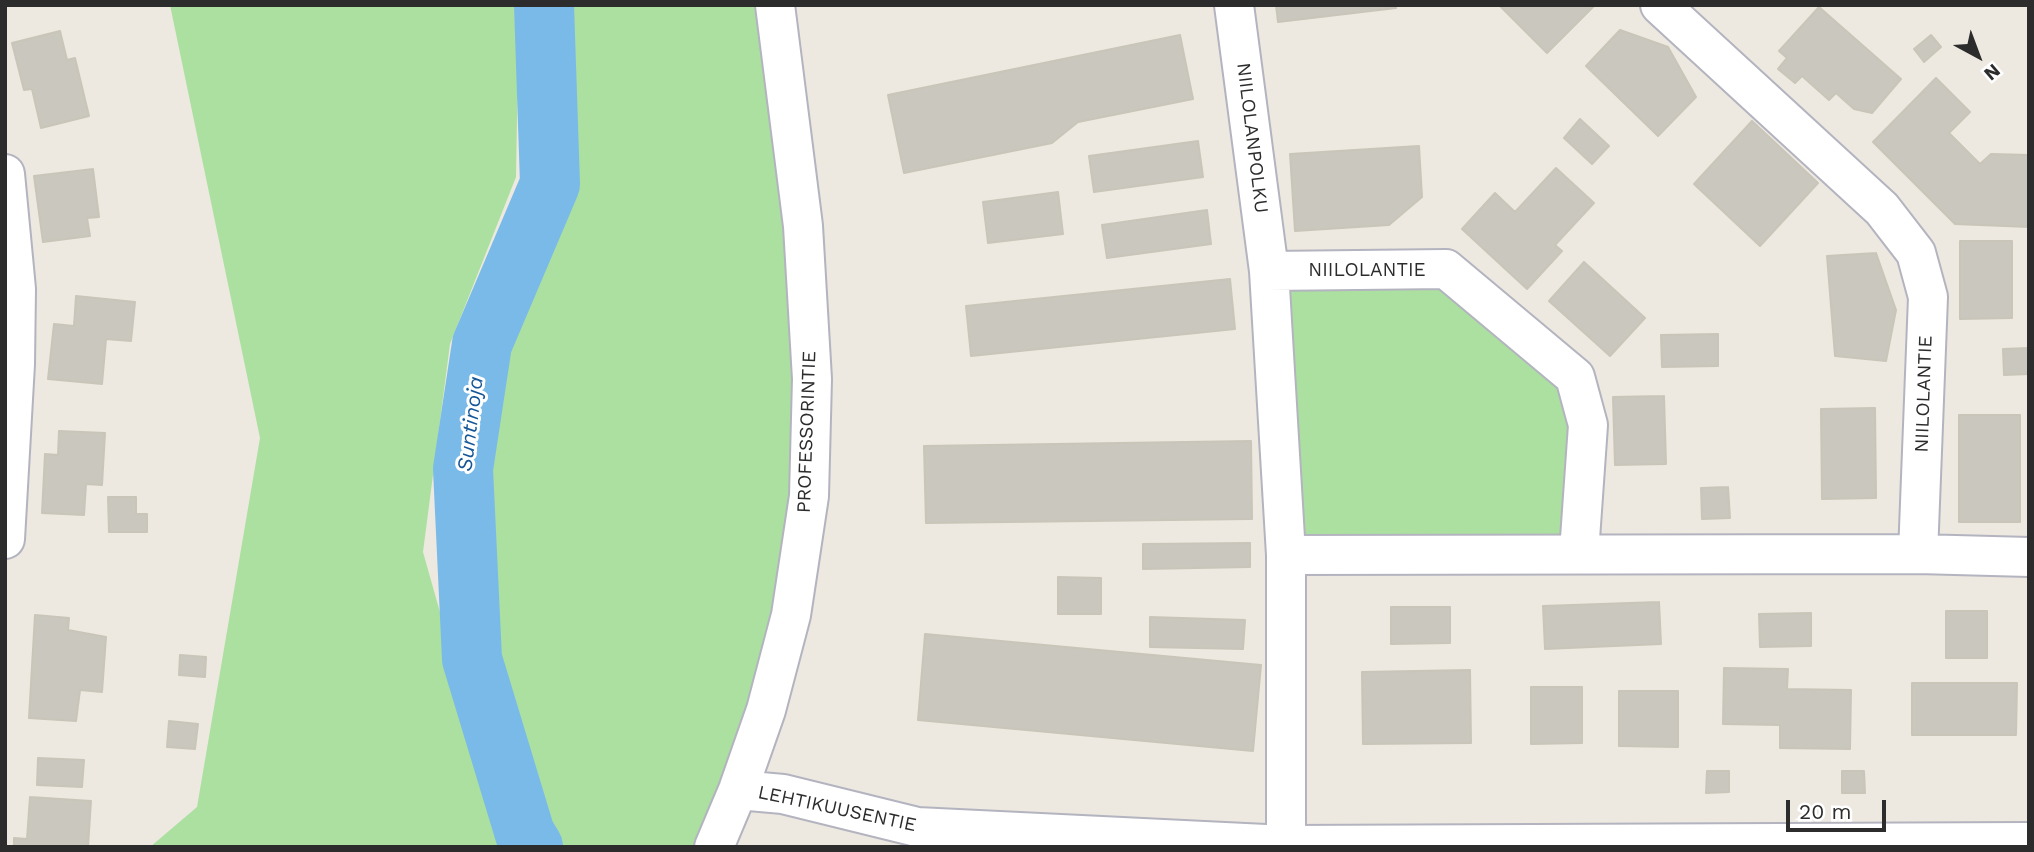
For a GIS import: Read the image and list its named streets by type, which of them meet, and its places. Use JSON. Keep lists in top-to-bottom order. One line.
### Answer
{"streets":{"street":["NIILOLANPOLKU","NIILOLANTIE","PROFESSORINTIE","LEHTIKUUSENTIE"]},"crossings":[["NIILOLANPOLKU","NIILOLANTIE"],["PROFESSORINTIE","LEHTIKUUSENTIE"]],"water":["Suntinoja"],"scale_bar":"20 m","north":"bottom right"}
